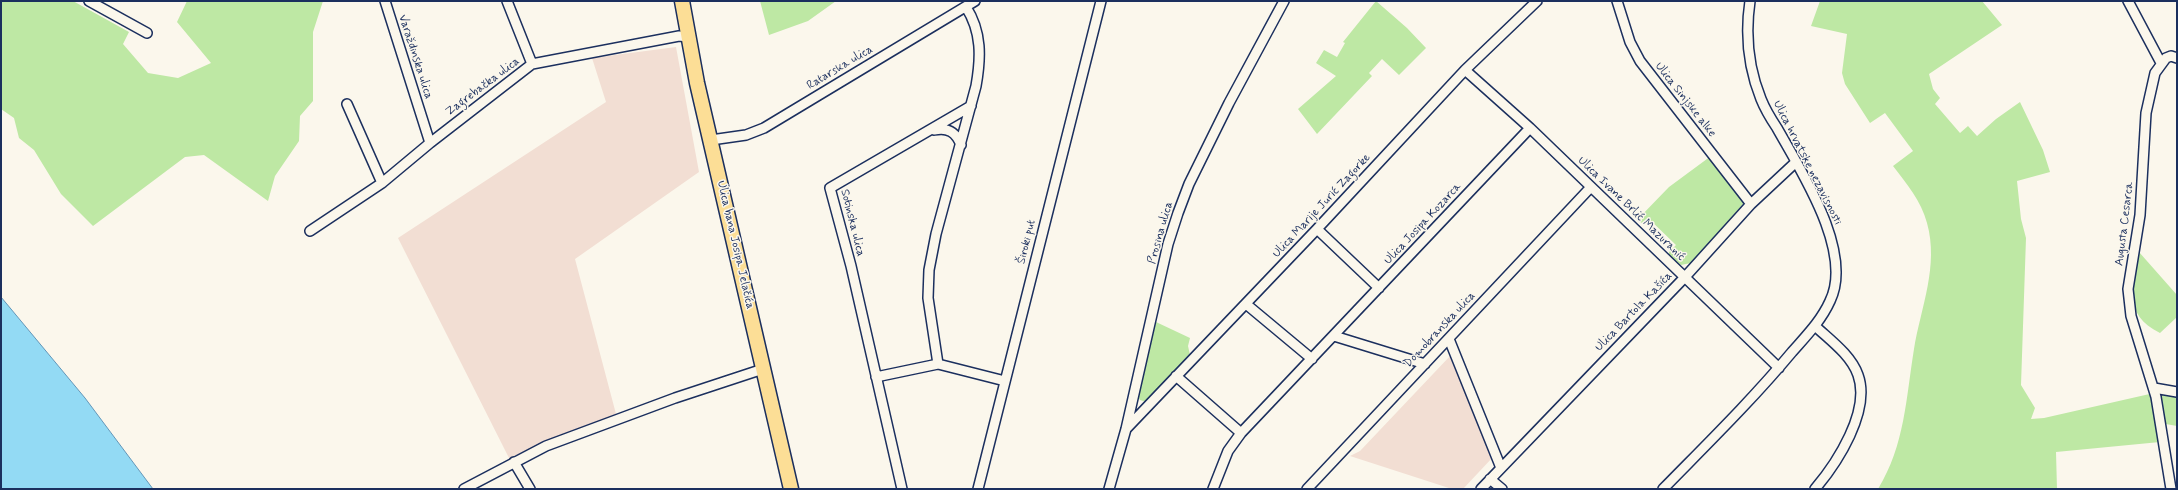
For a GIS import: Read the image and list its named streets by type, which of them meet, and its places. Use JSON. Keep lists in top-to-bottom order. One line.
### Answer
{"streets":{"main road":["Ulica bana Josipa Jelačića"],"street":["Varaždinska ulica","Ratarska ulica","Zagrebačka ulica","Ulica Sinjske alke","Ulica hrvatske nezavisnosti","Ulica Marije Jurić Zagorke","Ulica Ivane Brlić Mazuranić","Sotinska ulica","Ulica Josipa Kozarca","Augusta Cesarca","Prosina ulica","Široki put","Ulica Bartola Kašića","Domobranska ulica"]},"crossings":[["Varaždinska ulica","Zagrebačka ulica"],["Ratarska ulica","Ulica bana Josipa Jelačića"],["Zagrebačka ulica","Ulica bana Josipa Jelačića"],["Ulica Sinjske alke","Ulica Bartola Kašića"],["Ulica hrvatske nezavisnosti","Ulica Ivane Brlić Mazuranić"],["Ulica hrvatske nezavisnosti","Ulica Bartola Kašića"],["Ulica Marije Jurić Zagorke","Ulica Ivane Brlić Mazuranić"],["Ulica Marije Jurić Zagorke","Prosina ulica"],["Ulica Ivane Brlić Mazuranić","Ulica Josipa Kozarca"],["Ulica Ivane Brlić Mazuranić","Ulica Bartola Kašića"],["Ulica Ivane Brlić Mazuranić","Domobranska ulica"]]}
